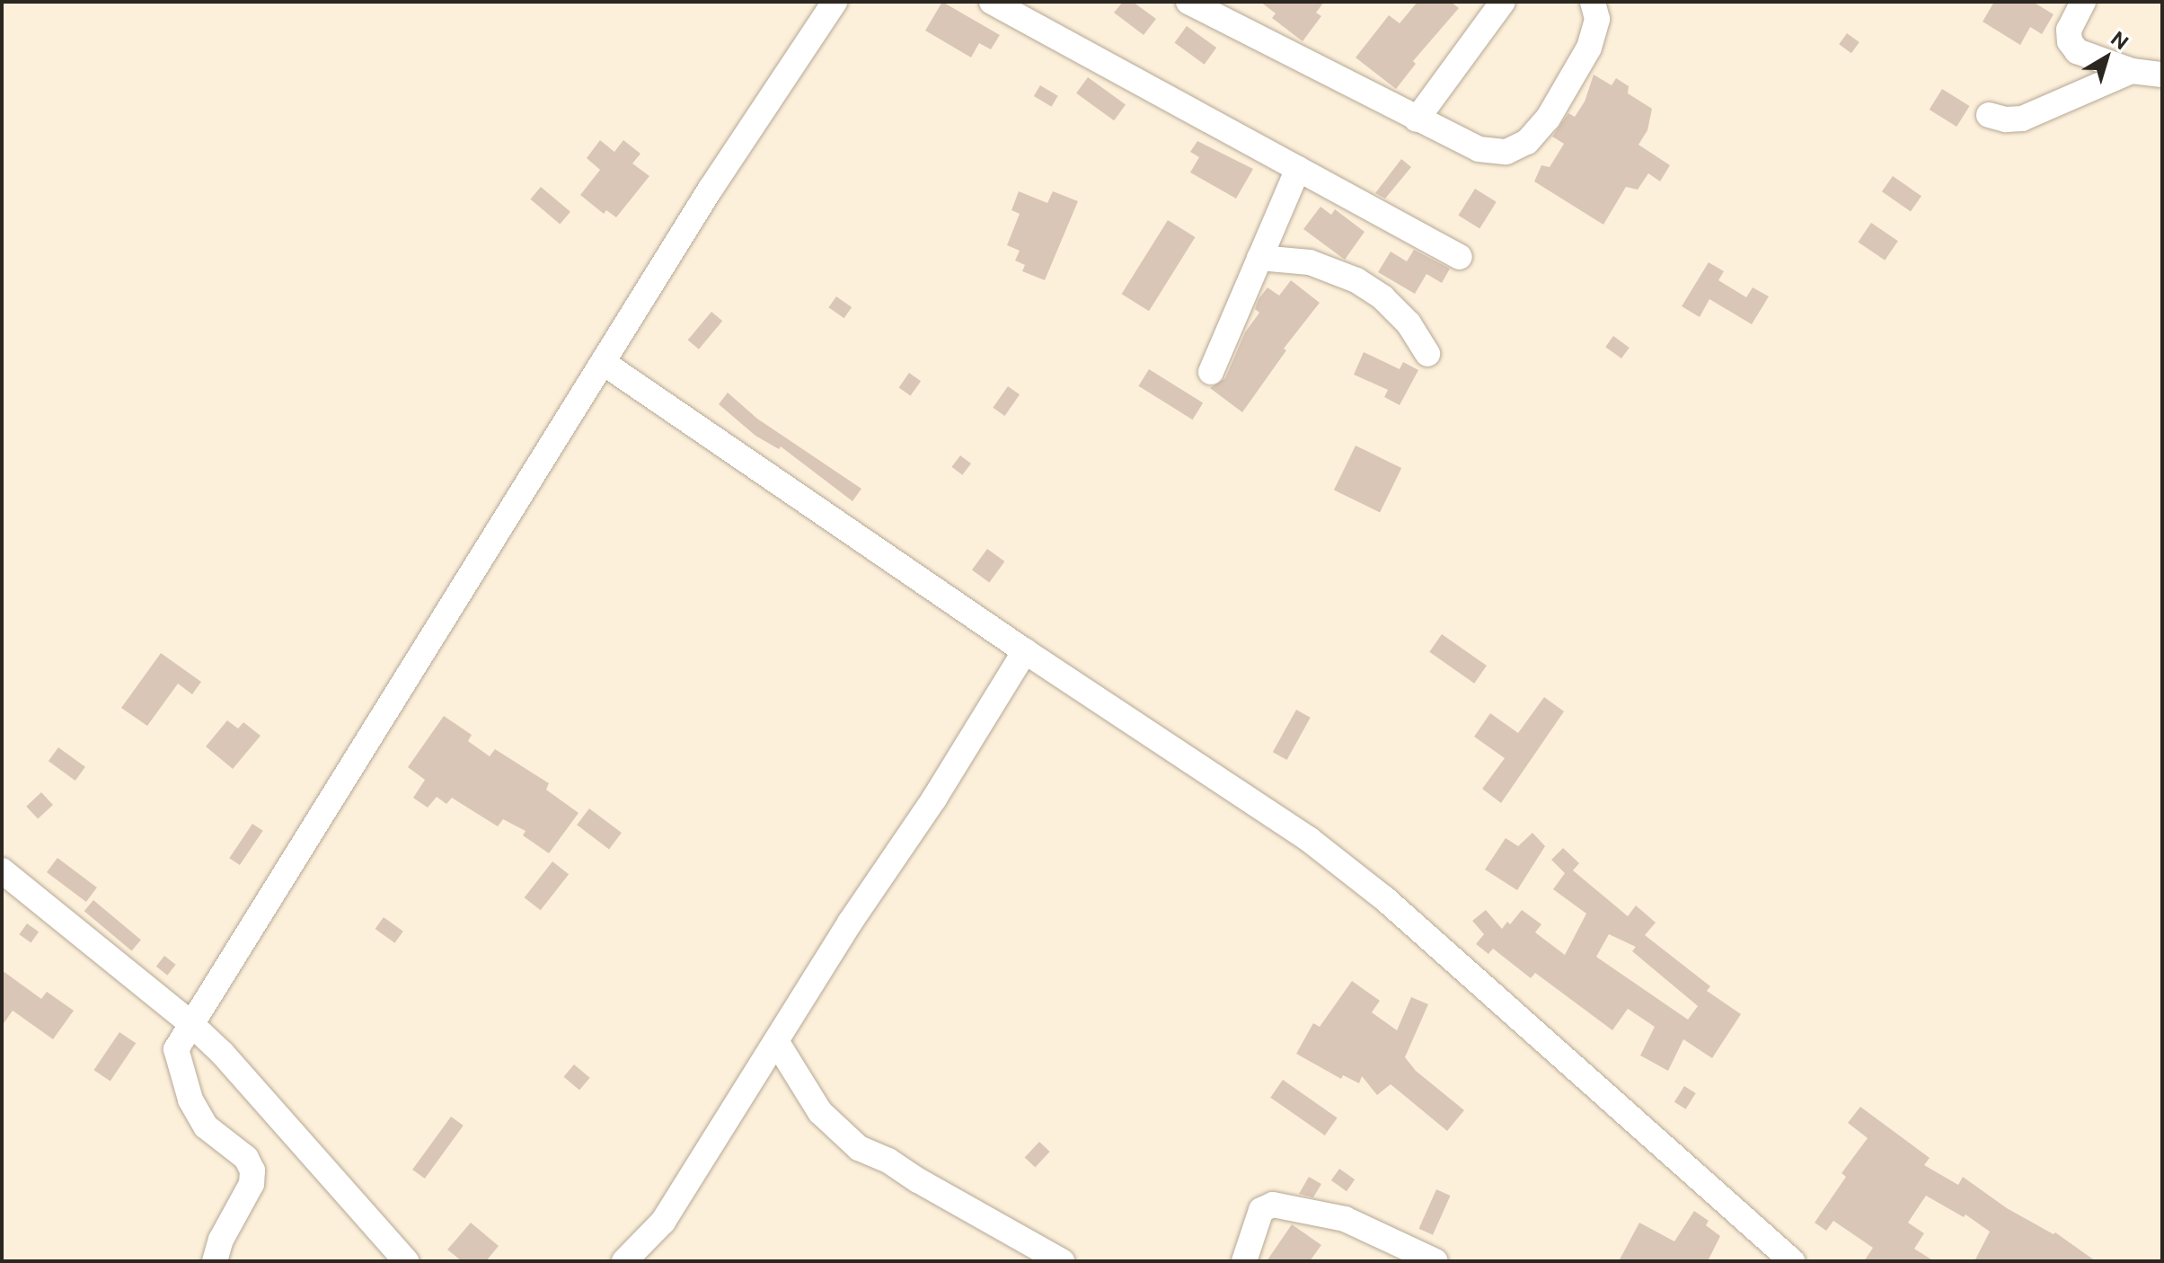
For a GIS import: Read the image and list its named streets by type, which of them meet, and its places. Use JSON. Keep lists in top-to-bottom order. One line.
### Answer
{"north":"top right"}
